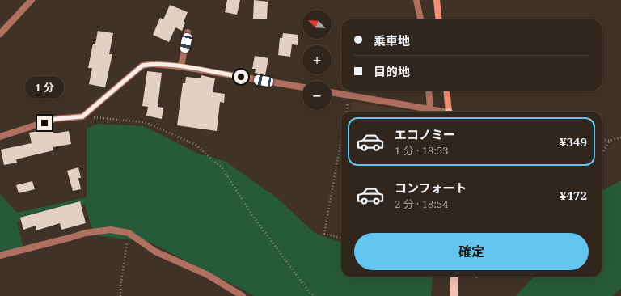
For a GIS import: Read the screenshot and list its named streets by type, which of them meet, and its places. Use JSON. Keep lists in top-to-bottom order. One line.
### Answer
{"north":"top left","page":{"map_buttons":["+","−"],"banner":["乗車地","目的地"],"bubble":"1 分","list":[{"name":"エコノミー","note":"1 分 · 18:53","value":"¥349"},{"name":"コンフォート","note":"2 分 · 18:54","value":"¥472"}],"buttons":"確定"}}
